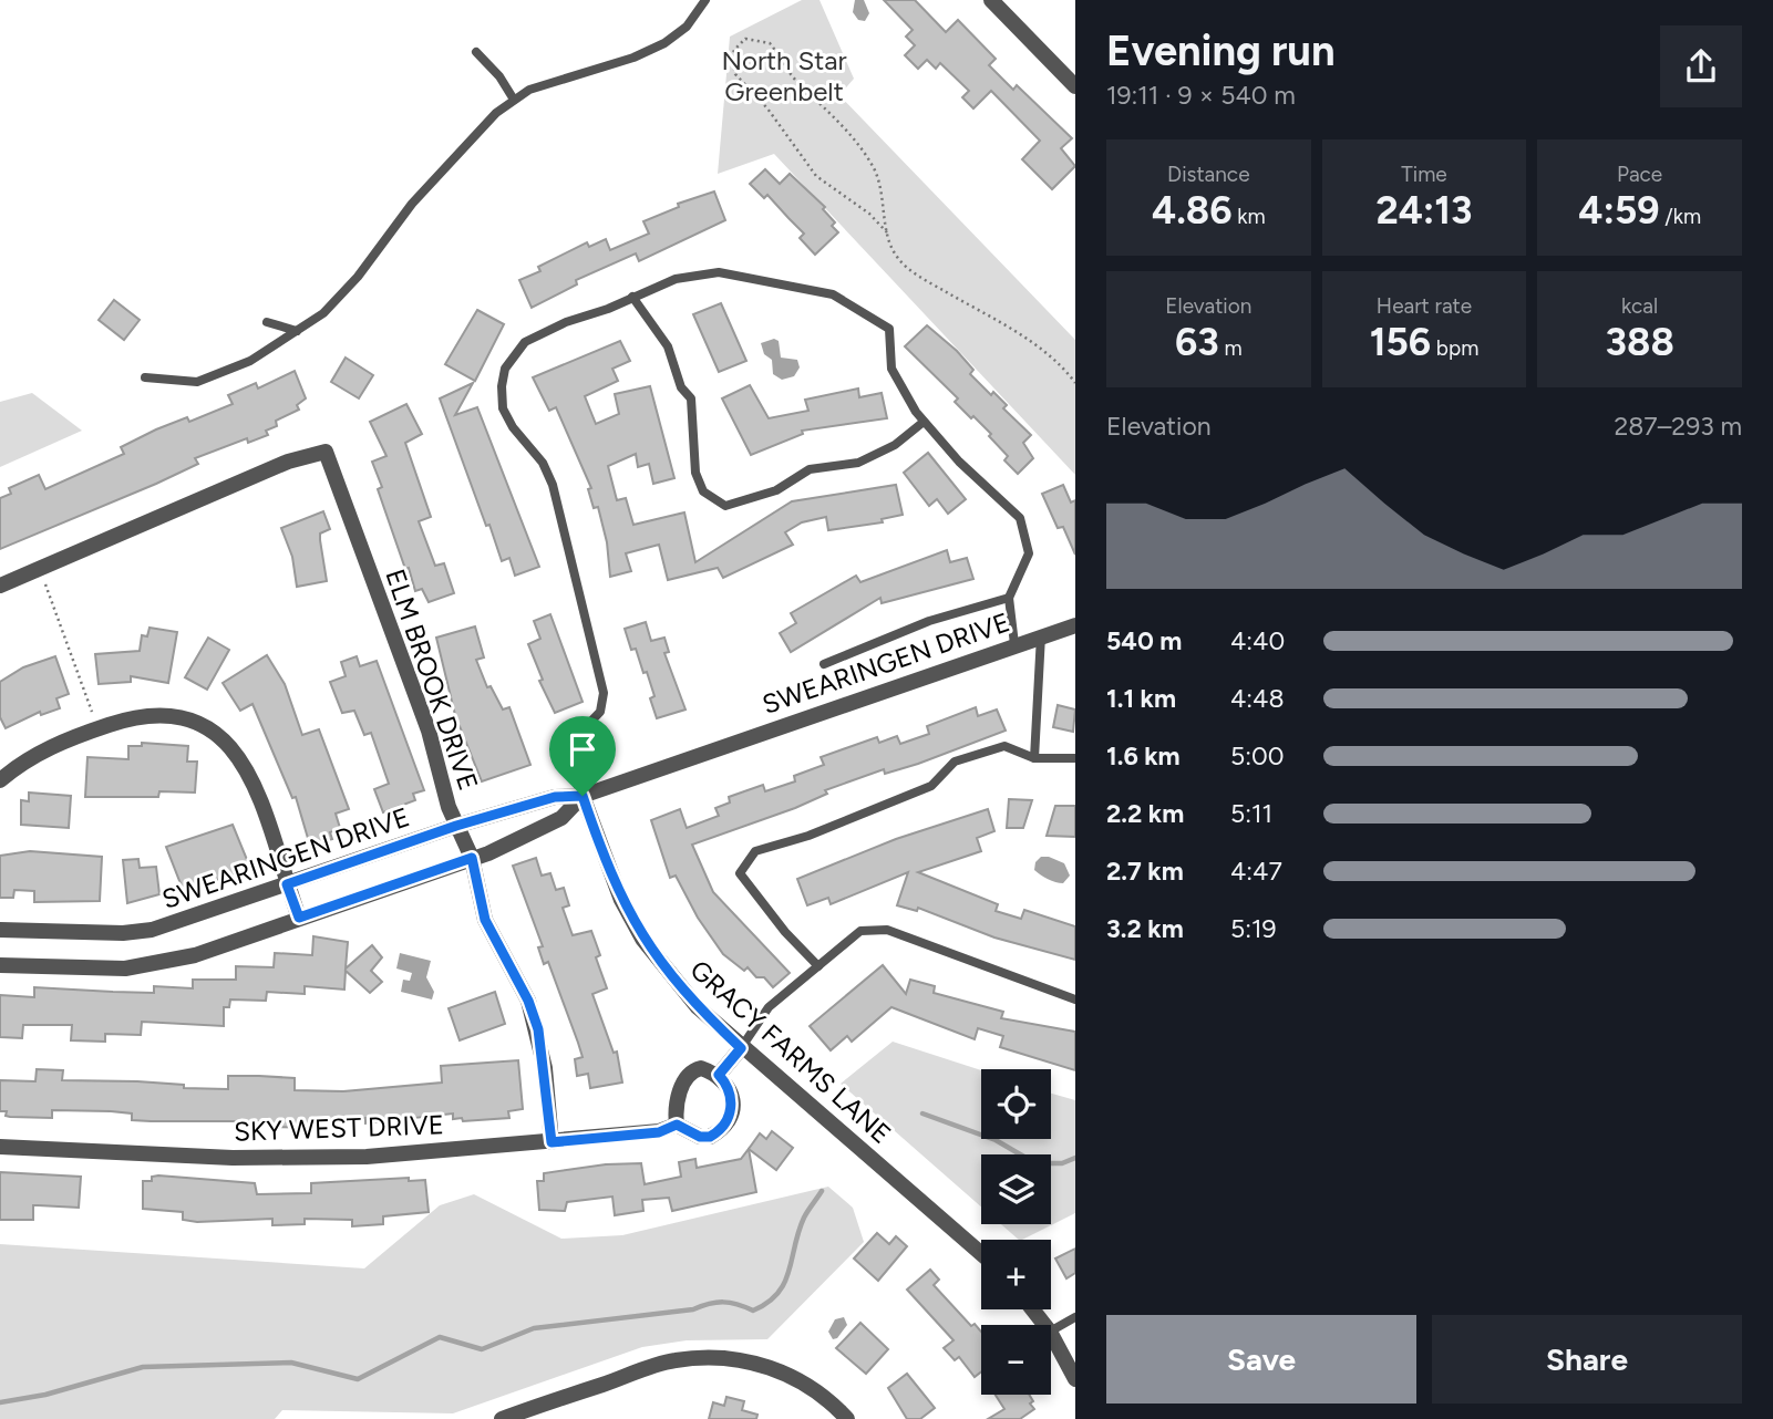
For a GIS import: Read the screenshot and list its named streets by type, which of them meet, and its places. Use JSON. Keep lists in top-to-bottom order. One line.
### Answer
{"streets":{"street":["SWEARINGEN DRIVE","ELM BROOK DRIVE","GRACY FARMS LANE","SKY WEST DRIVE"]},"crossings":[["SWEARINGEN DRIVE","ELM BROOK DRIVE"],["SWEARINGEN DRIVE","GRACY FARMS LANE"],["ELM BROOK DRIVE","SKY WEST DRIVE"]],"parks":["North Star Greenbelt"],"page":{"heading":["Evening run","19:11 · 9 × 540 m"],"stats":[["Distance","4.86 km"],["Time","24:13"],["Pace","4:59 /km"],["Elevation","63 m"],["Heart rate","156 bpm"],["kcal","388"]],"chart":["Elevation","287–293 m"],"list":[{"name":"540 m","note":"4:40"},{"name":"1.1 km","note":"4:48"},{"name":"1.6 km","note":"5:00"},{"name":"2.2 km","note":"5:11"},{"name":"2.7 km","note":"4:47"},{"name":"3.2 km","note":"5:19"}],"map_buttons":["+","−"],"buttons":["Save","Share"]}}
